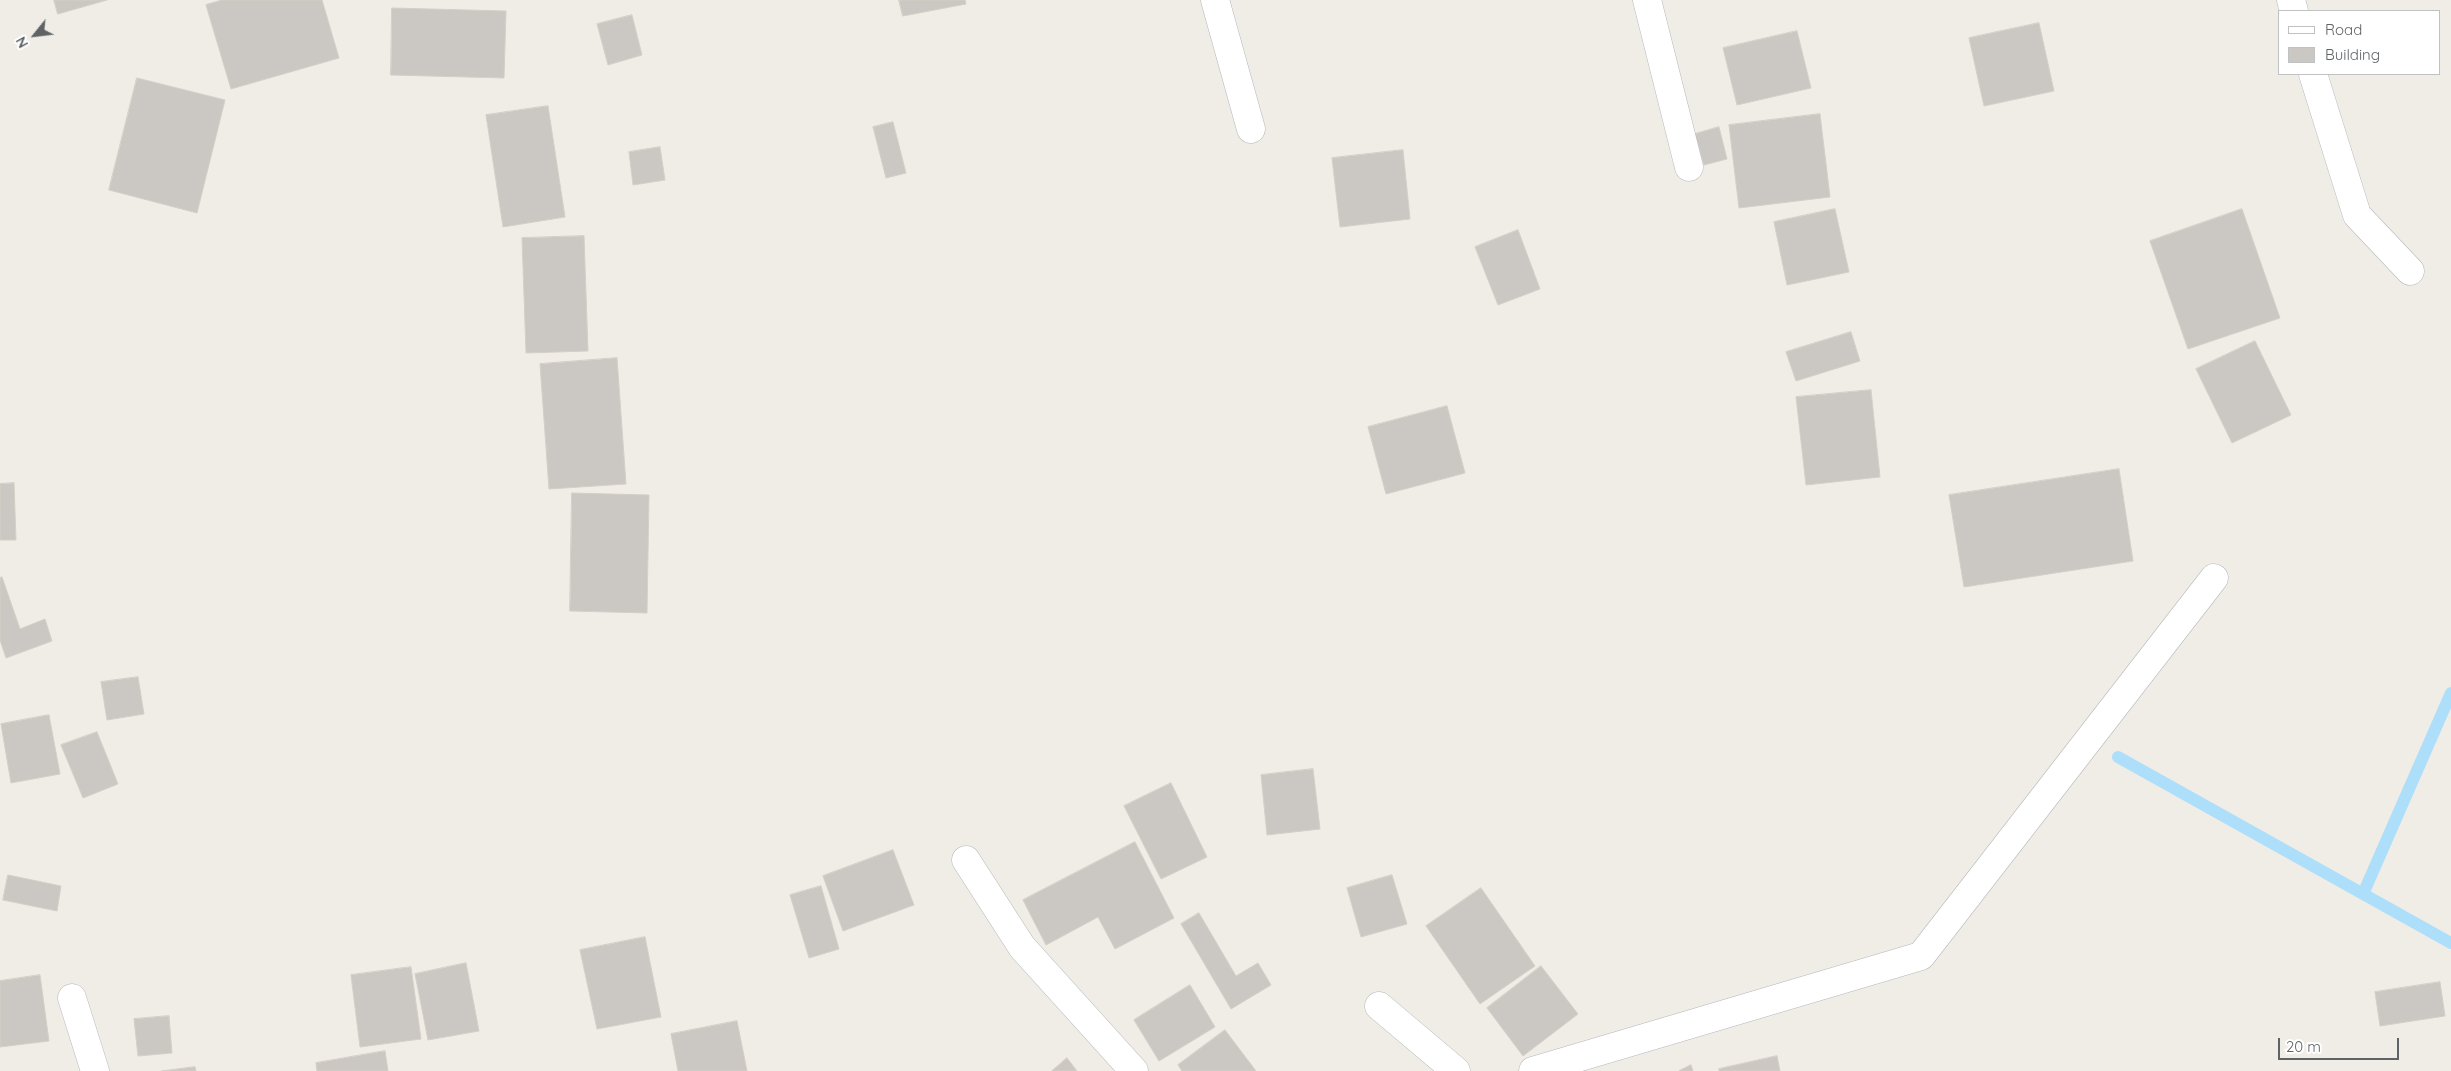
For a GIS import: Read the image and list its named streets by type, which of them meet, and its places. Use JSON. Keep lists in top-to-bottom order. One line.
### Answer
{"legend":["Road","Building"],"scale_bar":"20 m","north":"bottom left"}
